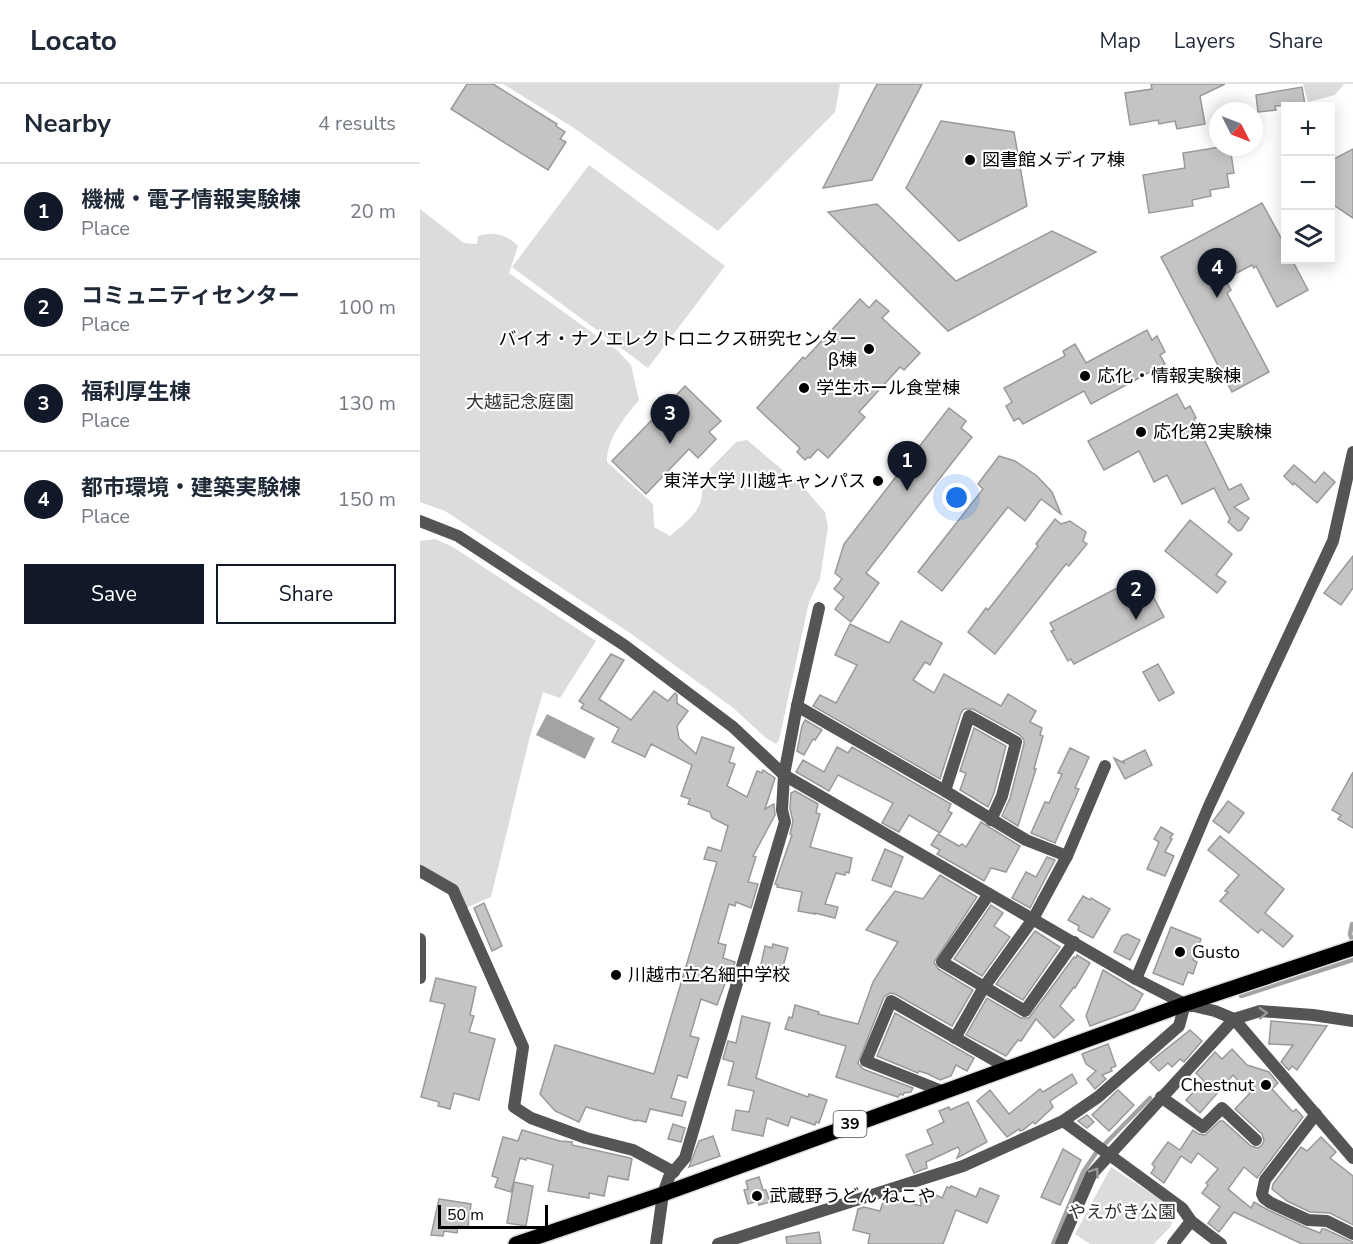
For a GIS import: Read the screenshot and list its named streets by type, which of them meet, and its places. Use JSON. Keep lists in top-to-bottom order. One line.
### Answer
{"streets":{"main road":["39"]},"parks":["大越記念庭園","やえがき公園"],"places":["図書館メディア棟","バイオ・ナノエレクトロニクス研究センター β棟","応化・情報実験棟","学生ホール食堂棟","応化第2実験棟","東洋大学 川越キャンパス","Gusto","川越市立名細中学校","Chestnut","武蔵野うどん ねこや"],"scale_bar":"50 m","north":"bottom right","page":{"header":"Locato","nav":["Map","Layers","Share"],"heading":["Nearby","4 results"],"map_buttons":["+","−"],"list":[{"mark":"1","name":"機械・電子情報実験棟","note":"Place","value":"20 m"},{"mark":"2","name":"コミュニティセンター","note":"Place","value":"100 m"},{"mark":"3","name":"福利厚生棟","note":"Place","value":"130 m"},{"mark":"4","name":"都市環境・建築実験棟","note":"Place","value":"150 m"}],"pins":["4","3","1","2"],"buttons":["Save","Share"],"scale":"50 m"}}
